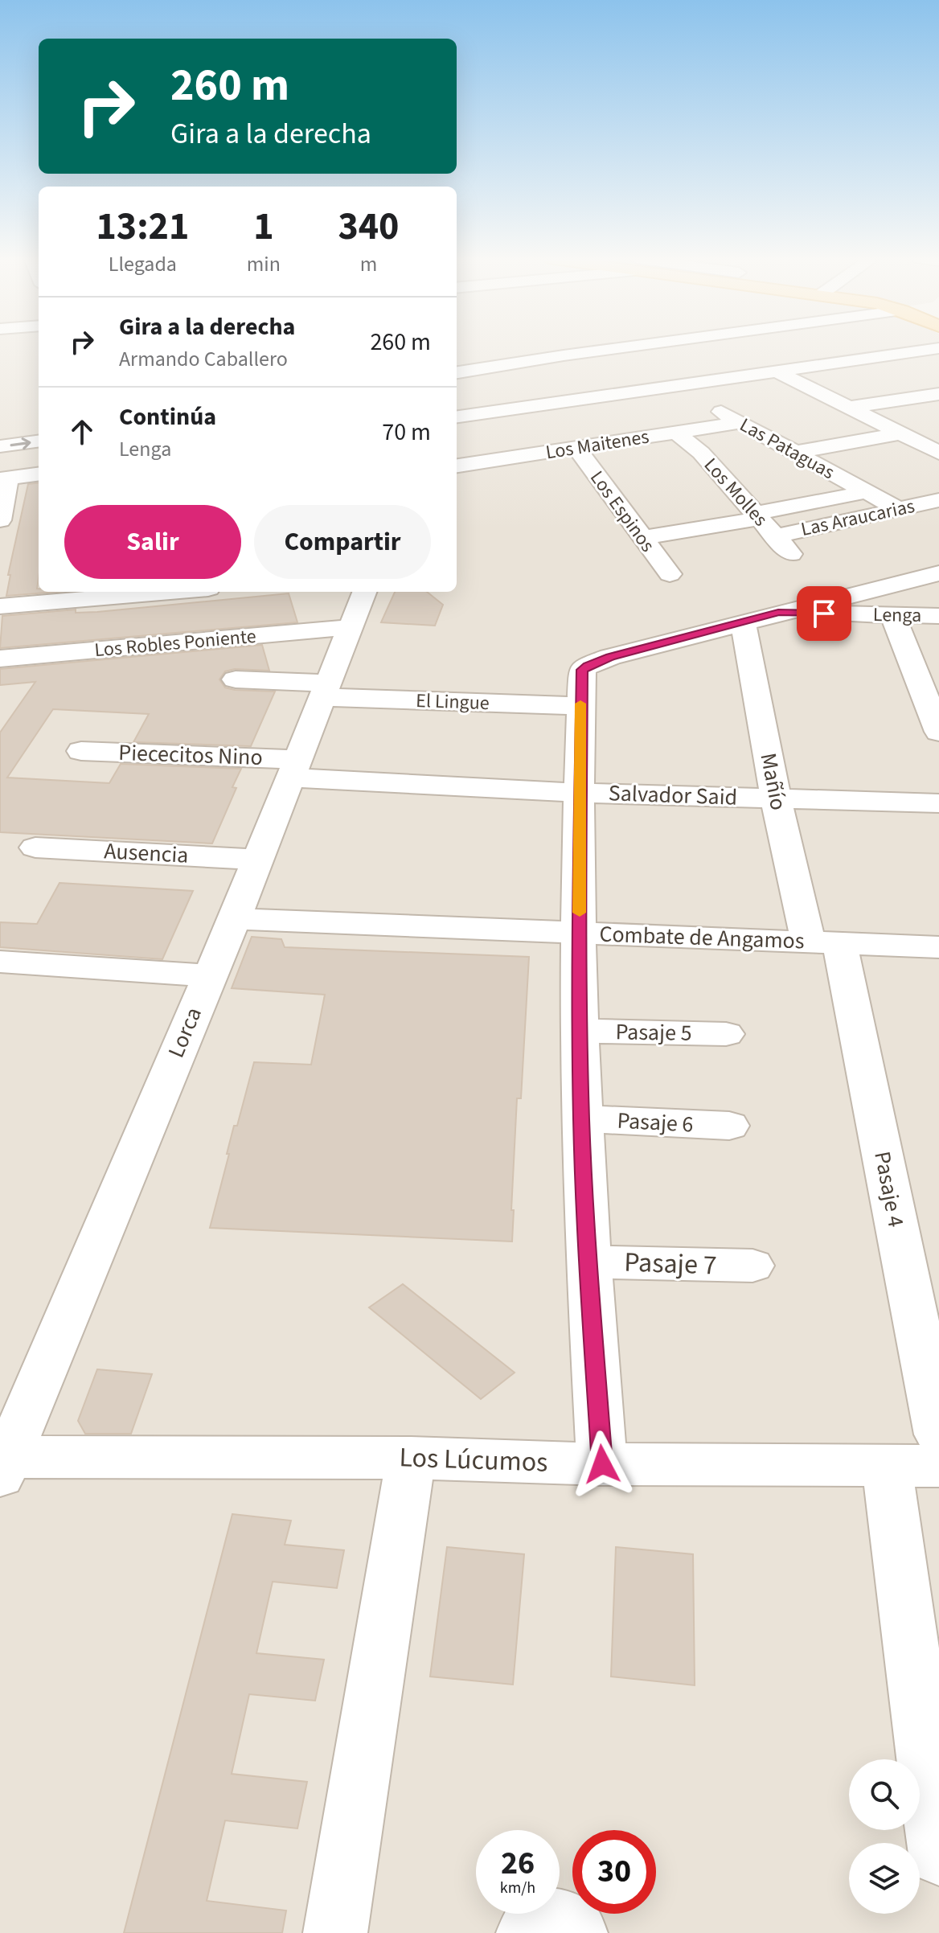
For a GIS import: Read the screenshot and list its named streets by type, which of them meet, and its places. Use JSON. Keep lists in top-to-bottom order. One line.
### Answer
{"streets":{"street":["Los Maitenes","Las Pataguas","Los Molles","Los Espinos","Las Araucarias","Lenga","Los Robles Poniente","El Lingue","Piececitos Nino","Mañío","Salvador Said","Ausencia","Combate de Angamos","Lorca","Pasaje 5","Pasaje 6","Pasaje 4","Pasaje 7","Los Lúcumos"]},"crossings":[["Los Maitenes","Las Pataguas"],["Los Maitenes","Los Molles"],["Los Maitenes","Los Espinos"],["Las Pataguas","Las Araucarias"],["Los Molles","Las Araucarias"],["Los Espinos","Las Araucarias"],["Los Robles Poniente","Lorca"],["El Lingue","Lorca"],["Piececitos Nino","Salvador Said"],["Piececitos Nino","Lorca"],["Mañío","Salvador Said"],["Mañío","Combate de Angamos"],["Mañío","Pasaje 4"],["Salvador Said","Lorca"],["Ausencia","Lorca"],["Combate de Angamos","Lorca"],["Combate de Angamos","Pasaje 4"],["Lorca","Los Lúcumos"]],"page":{"turn":["260 m","Gira a la derecha"],"eta":["13:21","Llegada","1","min","340","m"],"list":[{"name":"Gira a la derecha","note":"Armando Caballero","value":"260 m"},{"name":"Continúa","note":"Lenga","value":"70 m"}],"buttons":["Salir","Compartir"],"speed":"26 km/h","limit":"30"}}
